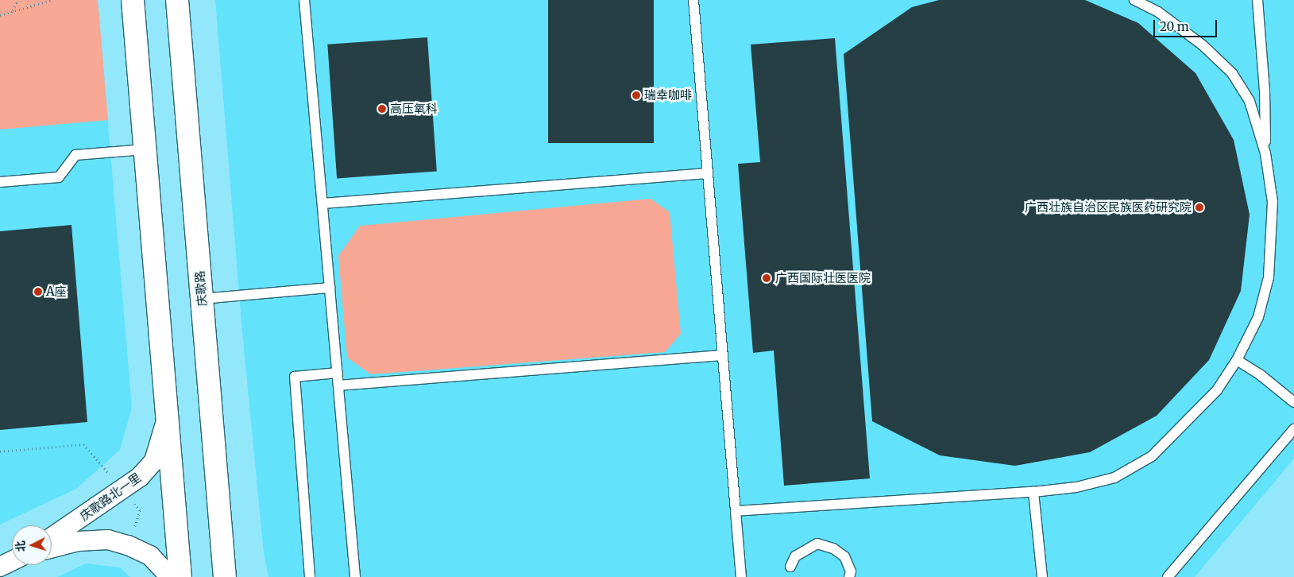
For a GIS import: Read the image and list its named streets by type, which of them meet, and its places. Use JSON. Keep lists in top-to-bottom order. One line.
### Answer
{"streets":{"street":["庆歌路","庆歌路北一里"]},"places":["瑞幸咖啡","高压氧科","广西壮族自治区民族医药研究院","广西国际壮医医院","A座"],"scale_bar":"20 m","north":"left"}
